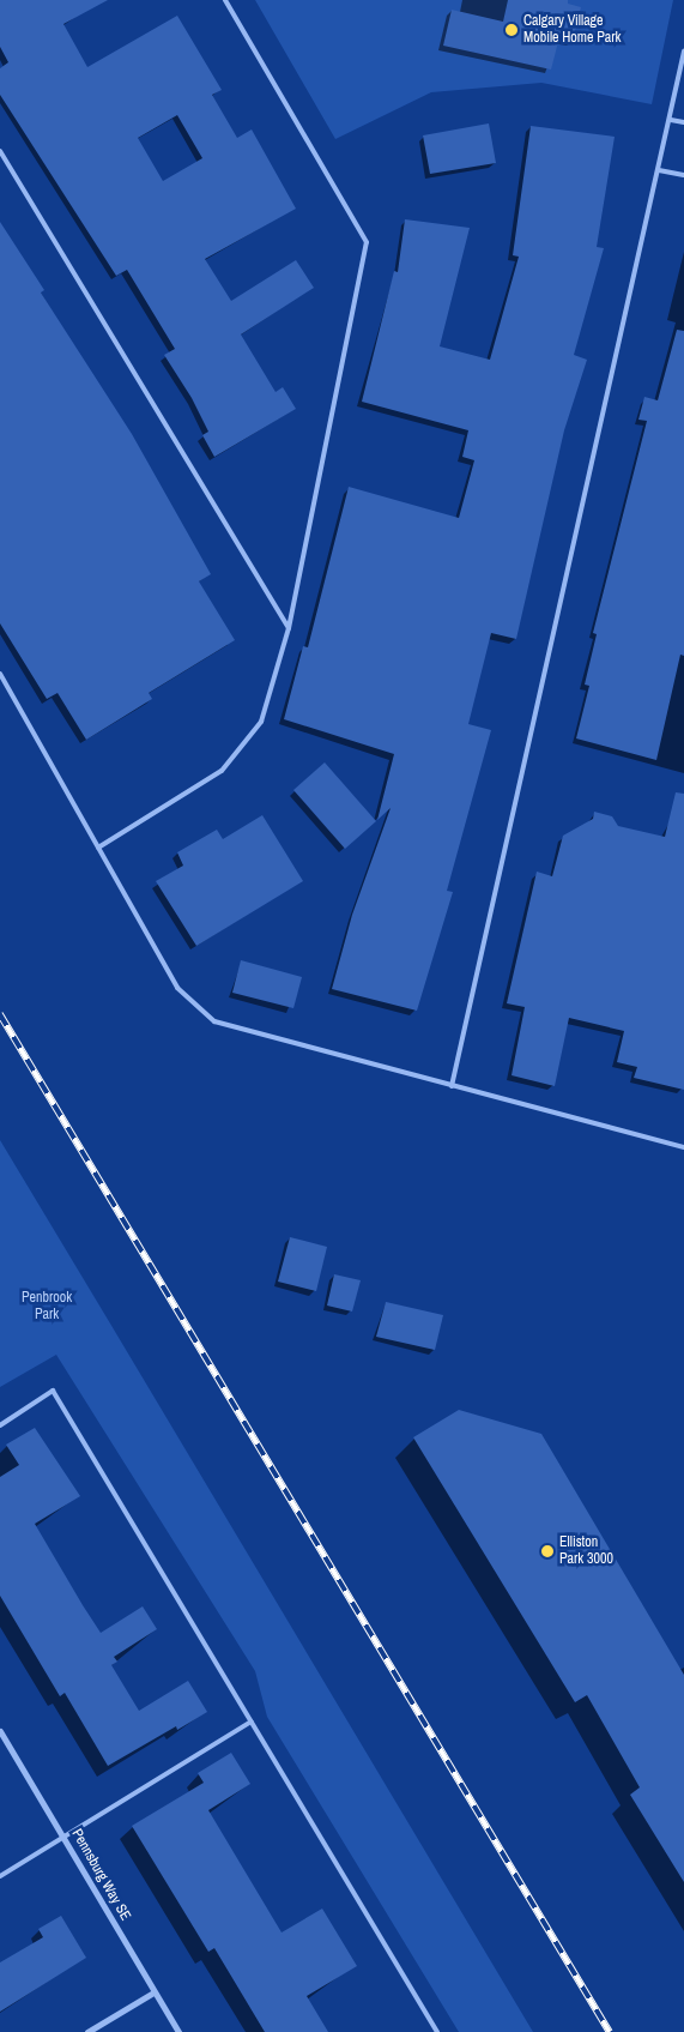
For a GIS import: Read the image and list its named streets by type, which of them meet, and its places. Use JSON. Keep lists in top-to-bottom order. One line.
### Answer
{"streets":{"street":["Pennsburg Way SE"]},"parks":["Penbrook Park"],"places":["Calgary Village Mobile Home Park","Elliston Park 3000"]}
